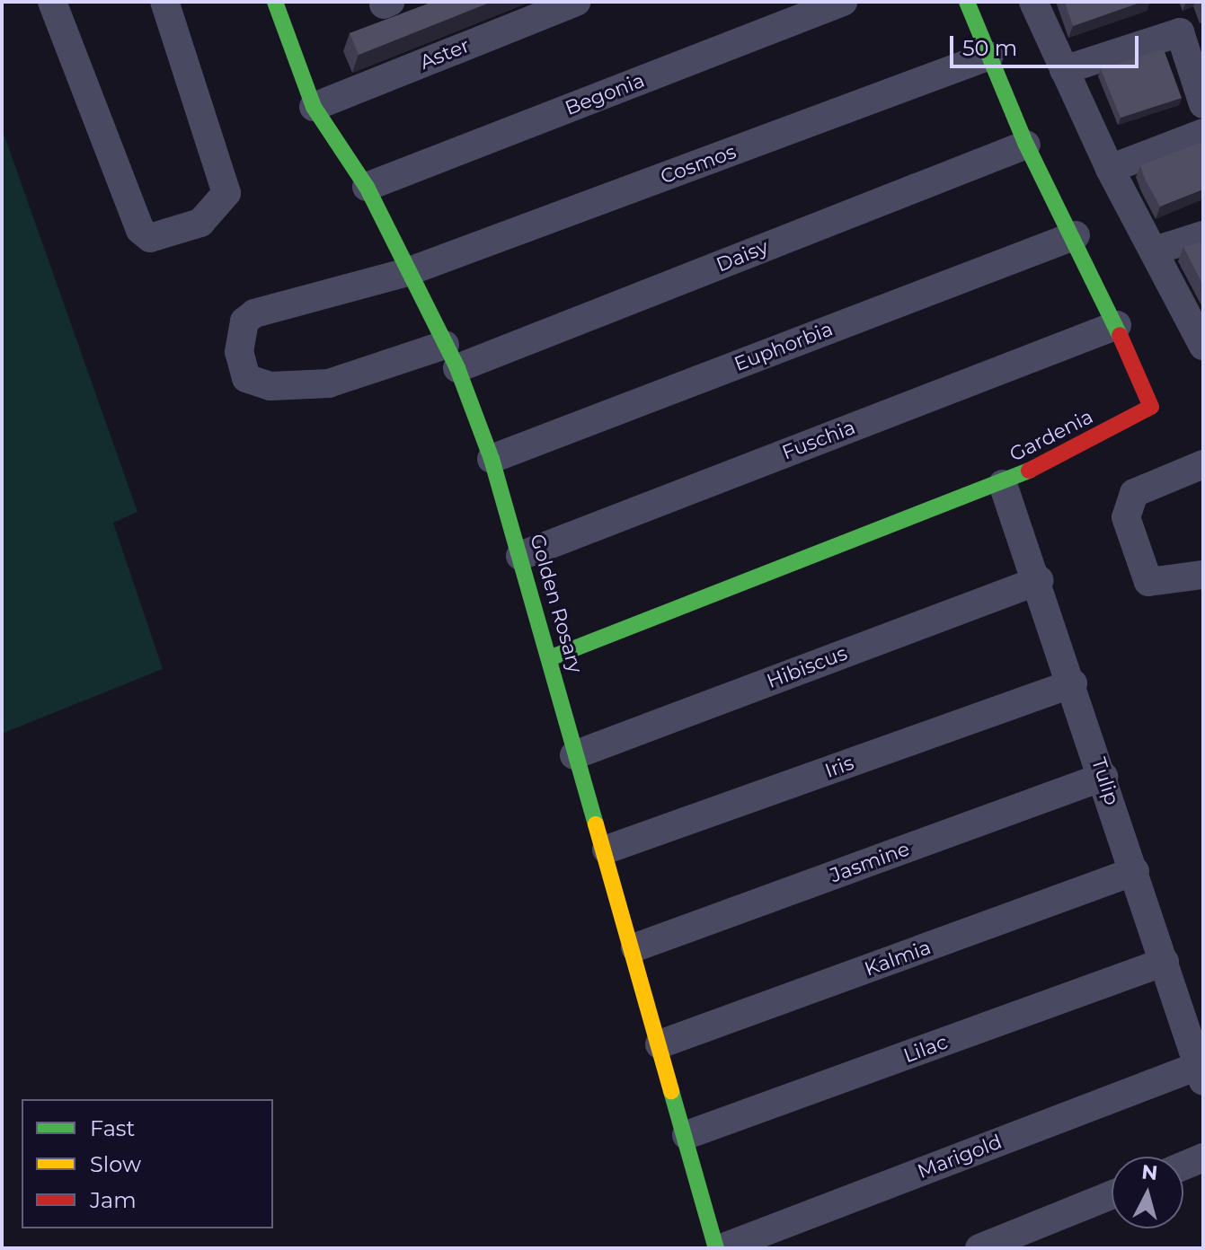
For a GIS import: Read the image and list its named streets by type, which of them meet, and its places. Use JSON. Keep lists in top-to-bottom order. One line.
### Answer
{"streets":{"street":["Aster","Begonia","Cosmos","Daisy","Euphorbia","Gardenia","Fuschia","Golden Rosary","Hibiscus","Iris","Tulip","Jasmine","Kalmia","Lilac","Marigold"]},"crossings":[["Aster","Golden Rosary"],["Begonia","Golden Rosary"],["Cosmos","Daisy"],["Cosmos","Gardenia"],["Cosmos","Golden Rosary"],["Daisy","Gardenia"],["Daisy","Golden Rosary"],["Euphorbia","Gardenia"],["Euphorbia","Golden Rosary"],["Gardenia","Fuschia"],["Gardenia","Golden Rosary"],["Gardenia","Tulip"],["Fuschia","Golden Rosary"],["Golden Rosary","Hibiscus"],["Golden Rosary","Iris"],["Golden Rosary","Jasmine"],["Golden Rosary","Kalmia"],["Golden Rosary","Lilac"],["Golden Rosary","Marigold"],["Hibiscus","Tulip"],["Iris","Tulip"],["Tulip","Jasmine"],["Tulip","Kalmia"],["Tulip","Lilac"],["Tulip","Marigold"]],"legend":["Fast","Slow","Jam"],"scale_bar":"50 m","north":"top"}
